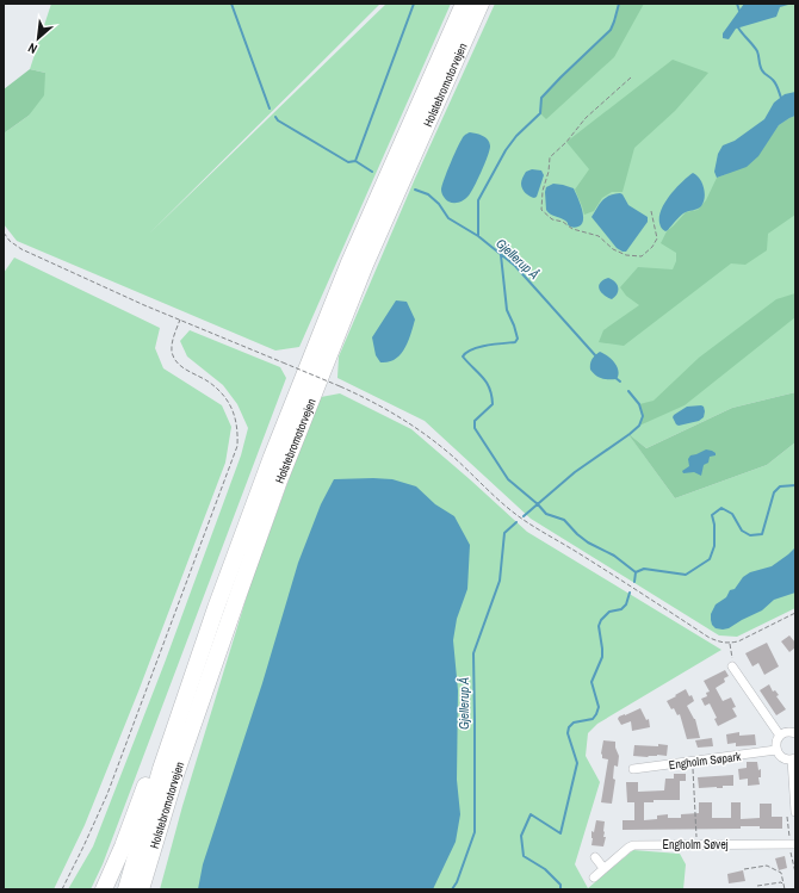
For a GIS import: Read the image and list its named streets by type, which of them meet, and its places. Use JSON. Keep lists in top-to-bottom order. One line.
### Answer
{"streets":{"highway":["Holstebromotorvejen"],"street":["Engholm Søpark","Engholm Søvej"]},"water":["Gjellerup Å"],"north":"bottom left"}
